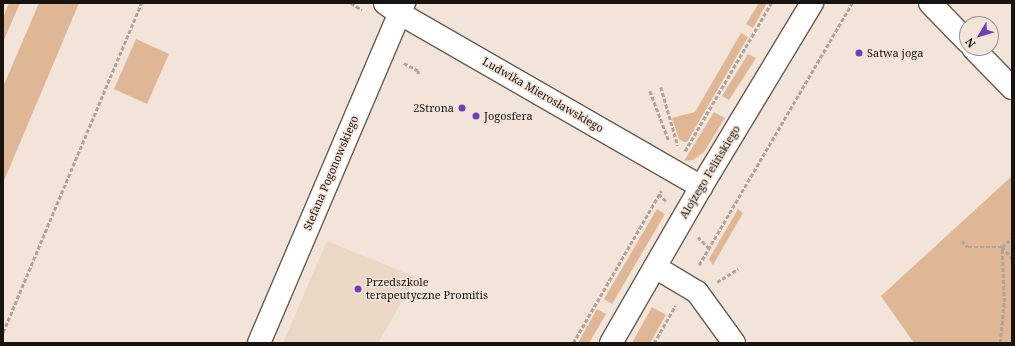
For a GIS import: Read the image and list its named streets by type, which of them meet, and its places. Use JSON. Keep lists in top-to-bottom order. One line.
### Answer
{"streets":{"street":["Ludwika Mierosławskiego","Alojzego Felińskiego","Stefana Pogonowskiego"]},"crossings":[["Ludwika Mierosławskiego","Alojzego Felińskiego"],["Ludwika Mierosławskiego","Stefana Pogonowskiego"]],"places":["Satwa joga","2Strona","Jogosfera","Przedszkole terapeutyczne Promitis"],"north":"bottom left"}
